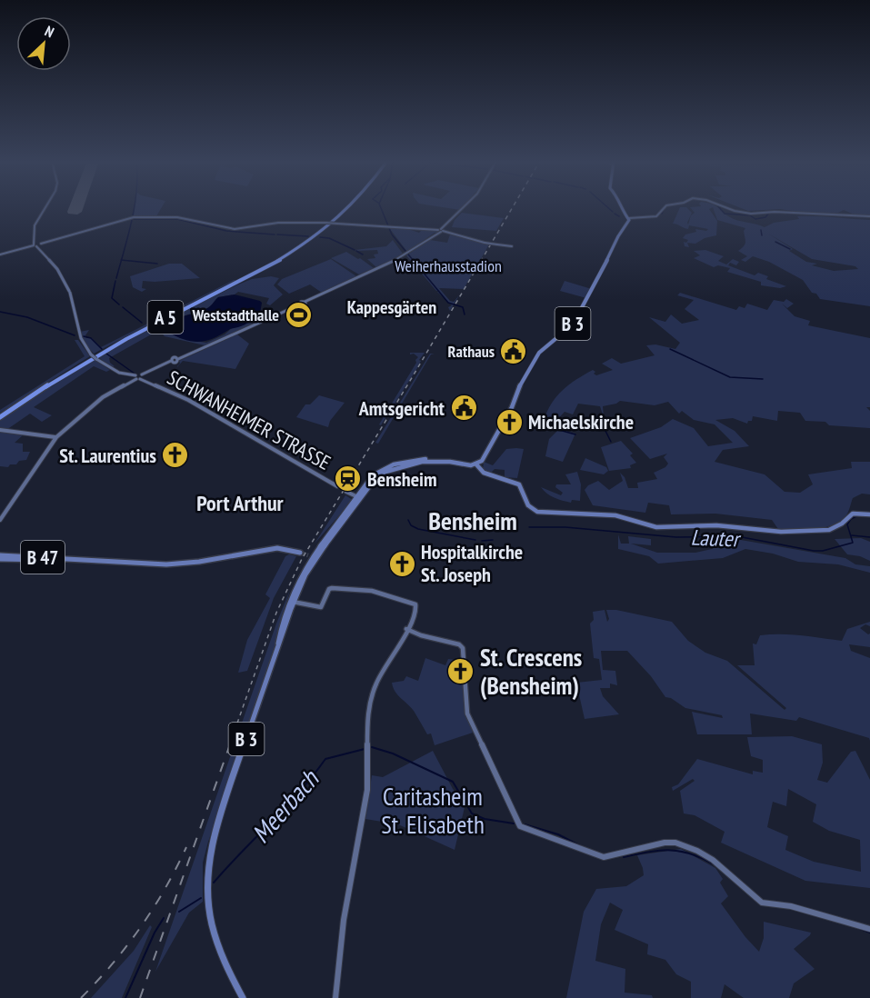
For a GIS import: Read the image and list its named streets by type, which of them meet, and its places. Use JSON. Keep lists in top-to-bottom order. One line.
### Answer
{"streets":{"highway":["A 5"],"main road":["B 3","B 47"],"street":["SCHWANHEIMER STRASSE"]},"crossings":[["B 3","SCHWANHEIMER STRASSE"]],"districts":["Kappesgärten","Port Arthur","Bensheim"],"water":["Lauter","Meerbach"],"parks":["Weiherhausstadion","Caritasheim St. Elisabeth"],"places":{"sports":["Weststadthalle"],"public building":["Rathaus","Amtsgericht"],"church":["Michaelskirche","St. Laurentius","Hospitalkirche St. Joseph","St. Crescens (Bensheim)"],"station":["Bensheim"]},"north":"top right"}
